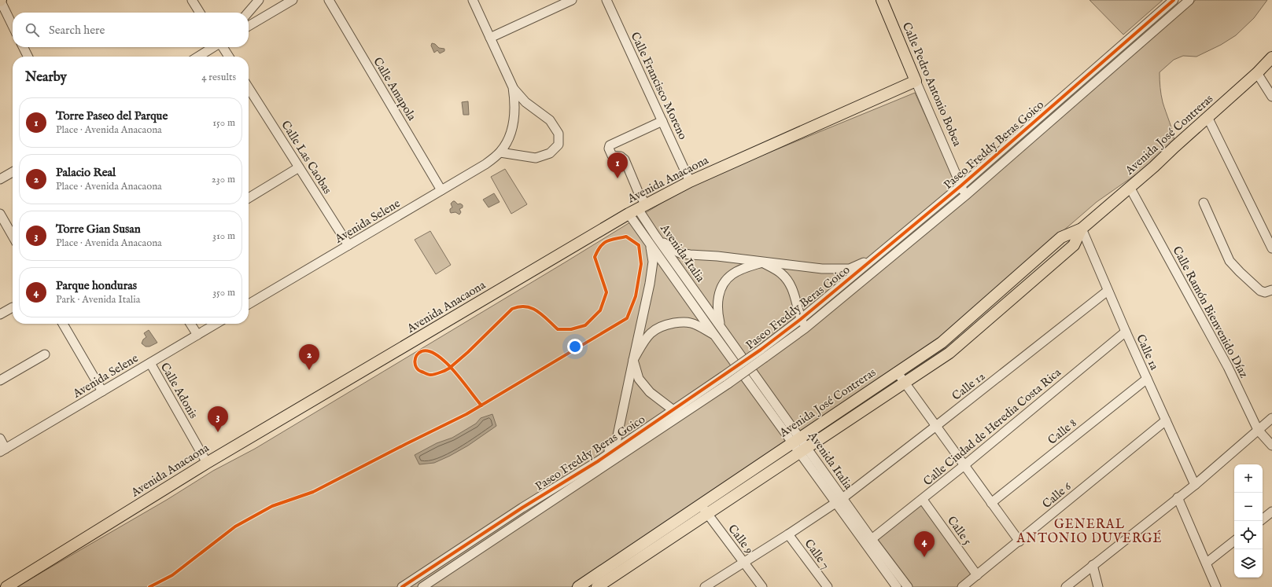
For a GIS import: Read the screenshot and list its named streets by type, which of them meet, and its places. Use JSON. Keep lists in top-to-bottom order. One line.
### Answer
{"streets":{"main road":["Calle Pedro Antonio Bobea","Avenida José Contreras","Avenida Anacaona"],"street":["Calle Francisco Moreno","Calle Amapola","Paseo Freddy Beras Goico","Calle Las Caobas","Avenida Selene","Avenida Italia","Calle Ramón Bienvenido Díaz","Calle 1a","Calle 12","Calle Adonis","Calle Ciudad de Heredia Costa Rica","Calle 8","Calle 6","Calle 5","Calle 9","Calle 7"]},"crossings":[["Calle Pedro Antonio Bobea","Paseo Freddy Beras Goico"],["Calle Pedro Antonio Bobea","Avenida Anacaona"],["Calle Francisco Moreno","Avenida Anacaona"],["Calle Amapola","Avenida Selene"],["Avenida José Contreras","Avenida Italia"],["Avenida José Contreras","Calle Ramón Bienvenido Díaz"],["Avenida José Contreras","Calle 1a"],["Avenida José Contreras","Calle 9"],["Calle Las Caobas","Avenida Selene"],["Avenida Anacaona","Avenida Italia"],["Avenida Anacaona","Calle Adonis"],["Avenida Selene","Calle Adonis"],["Avenida Italia","Calle 12"],["Avenida Italia","Calle Ciudad de Heredia Costa Rica"],["Calle 1a","Calle 12"],["Calle 1a","Calle Ciudad de Heredia Costa Rica"],["Calle 1a","Calle 8"],["Calle 1a","Calle 6"],["Calle 12","Calle 9"],["Calle 12","Calle 7"],["Calle Ciudad de Heredia Costa Rica","Calle 5"],["Calle 6","Calle 5"]],"districts":["GENERAL ANTONIO DUVERGÉ"],"page":{"search":"Search here","heading":["Nearby","4 results"],"list":[{"mark":"1","name":"Torre Paseo del Parque","note":"Place · Avenida Anacaona","value":"150 m"},{"mark":"2","name":"Palacio Real","note":"Place · Avenida Anacaona","value":"230 m"},{"mark":"3","name":"Torre Gian Susan","note":"Place · Avenida Anacaona","value":"310 m"},{"mark":"4","name":"Parque honduras","note":"Park · Avenida Italia","value":"350 m"}],"pins":["1","2","3","4"],"map_buttons":["+","−"]}}
